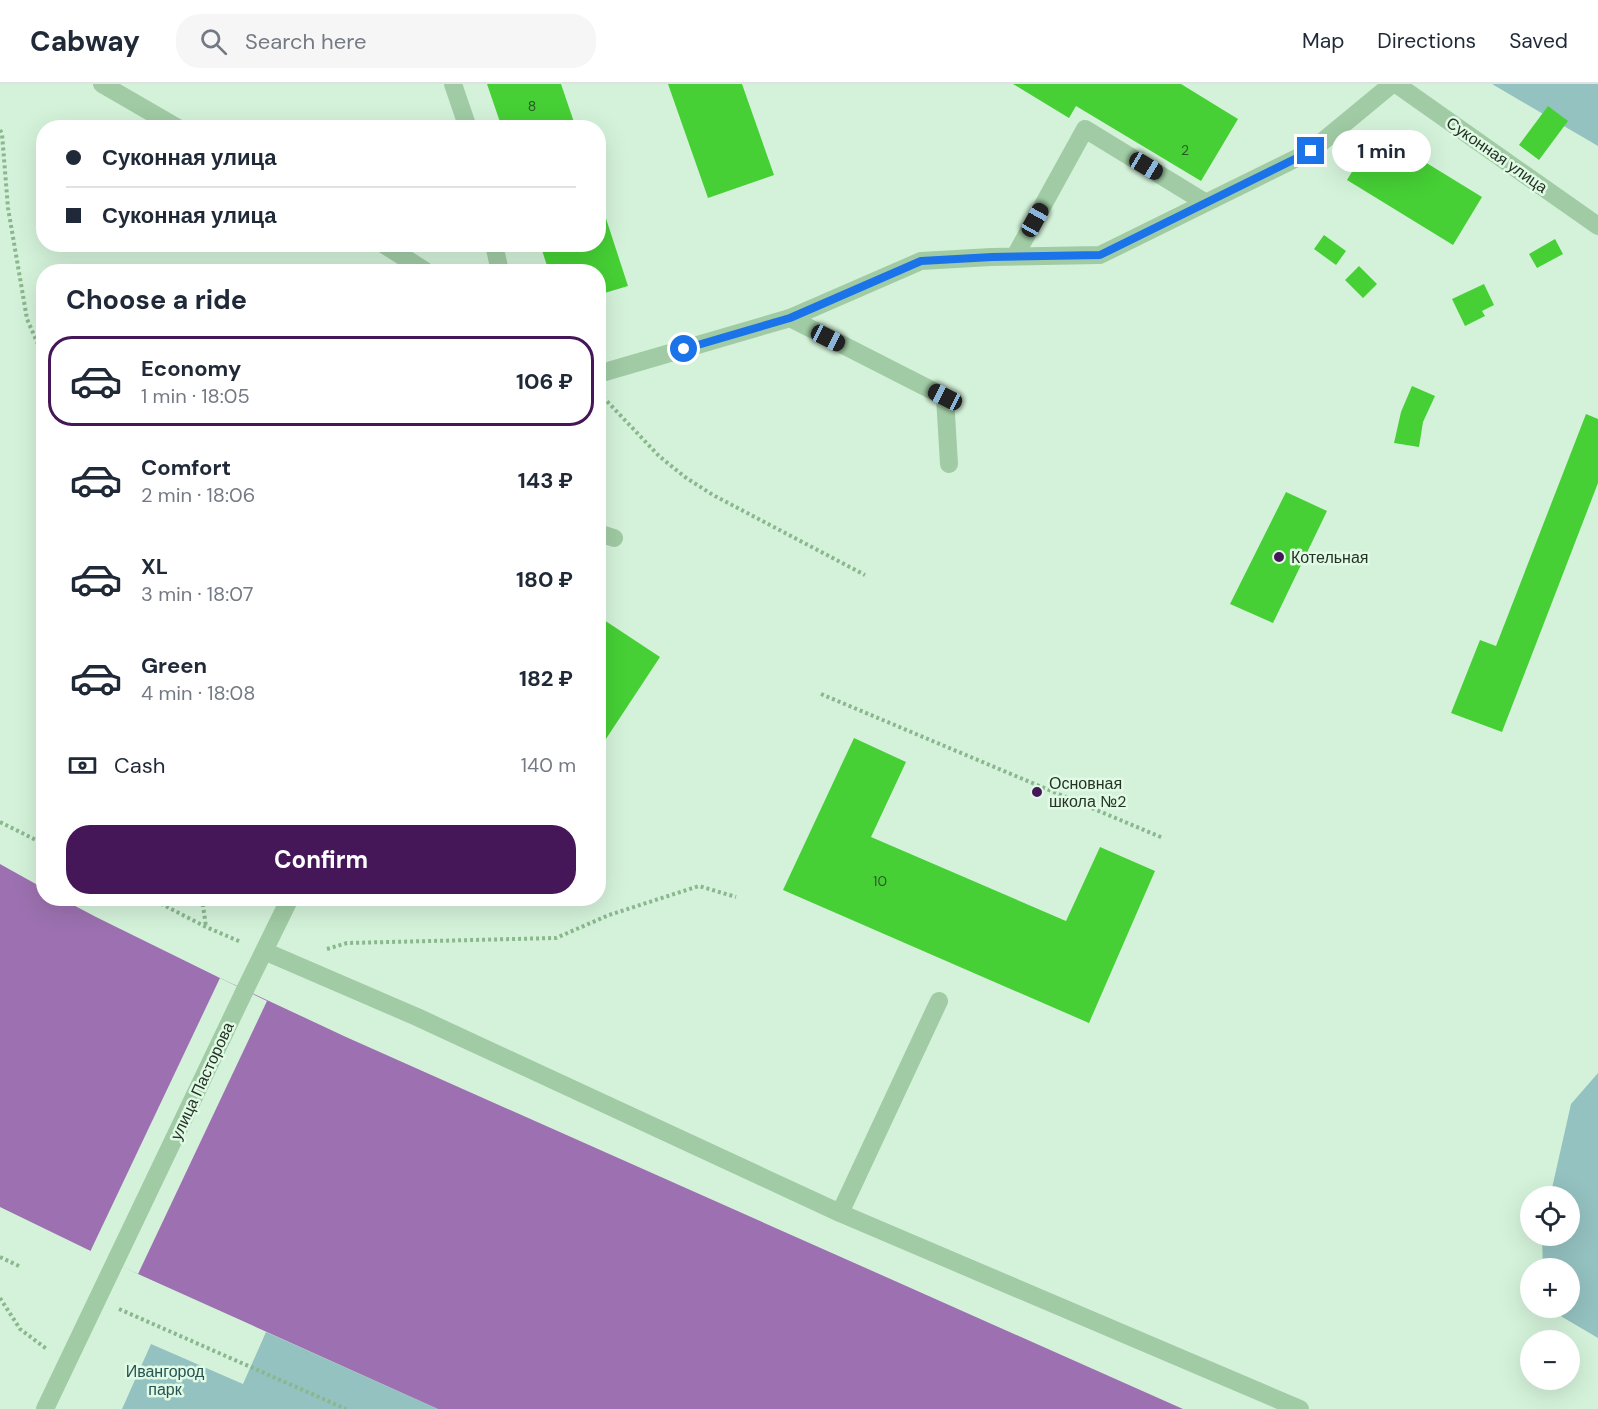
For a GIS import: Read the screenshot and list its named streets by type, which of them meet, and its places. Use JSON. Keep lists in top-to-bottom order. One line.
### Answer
{"streets":{"street":["Суконная улица","улица Пасторова"]},"parks":["Ивангород парк"],"places":["Котельная","Основная школа №2"],"house_numbers":["8","2","10"],"page":{"header":"Cabway","search":"Search here","nav":["Map","Directions","Saved"],"banner":["Суконная улица","Суконная улица"],"bubble":"1 min","heading":"Choose a ride","list":[{"name":"Economy","note":"1 min · 18:05","value":"106 ₽"},{"name":"Comfort","note":"2 min · 18:06","value":"143 ₽"},{"name":"XL","note":"3 min · 18:07","value":"180 ₽"},{"name":"Green","note":"4 min · 18:08","value":"182 ₽"}],"pay":["Cash","140 m"],"buttons":"Confirm","map_buttons":["+","−"]}}
